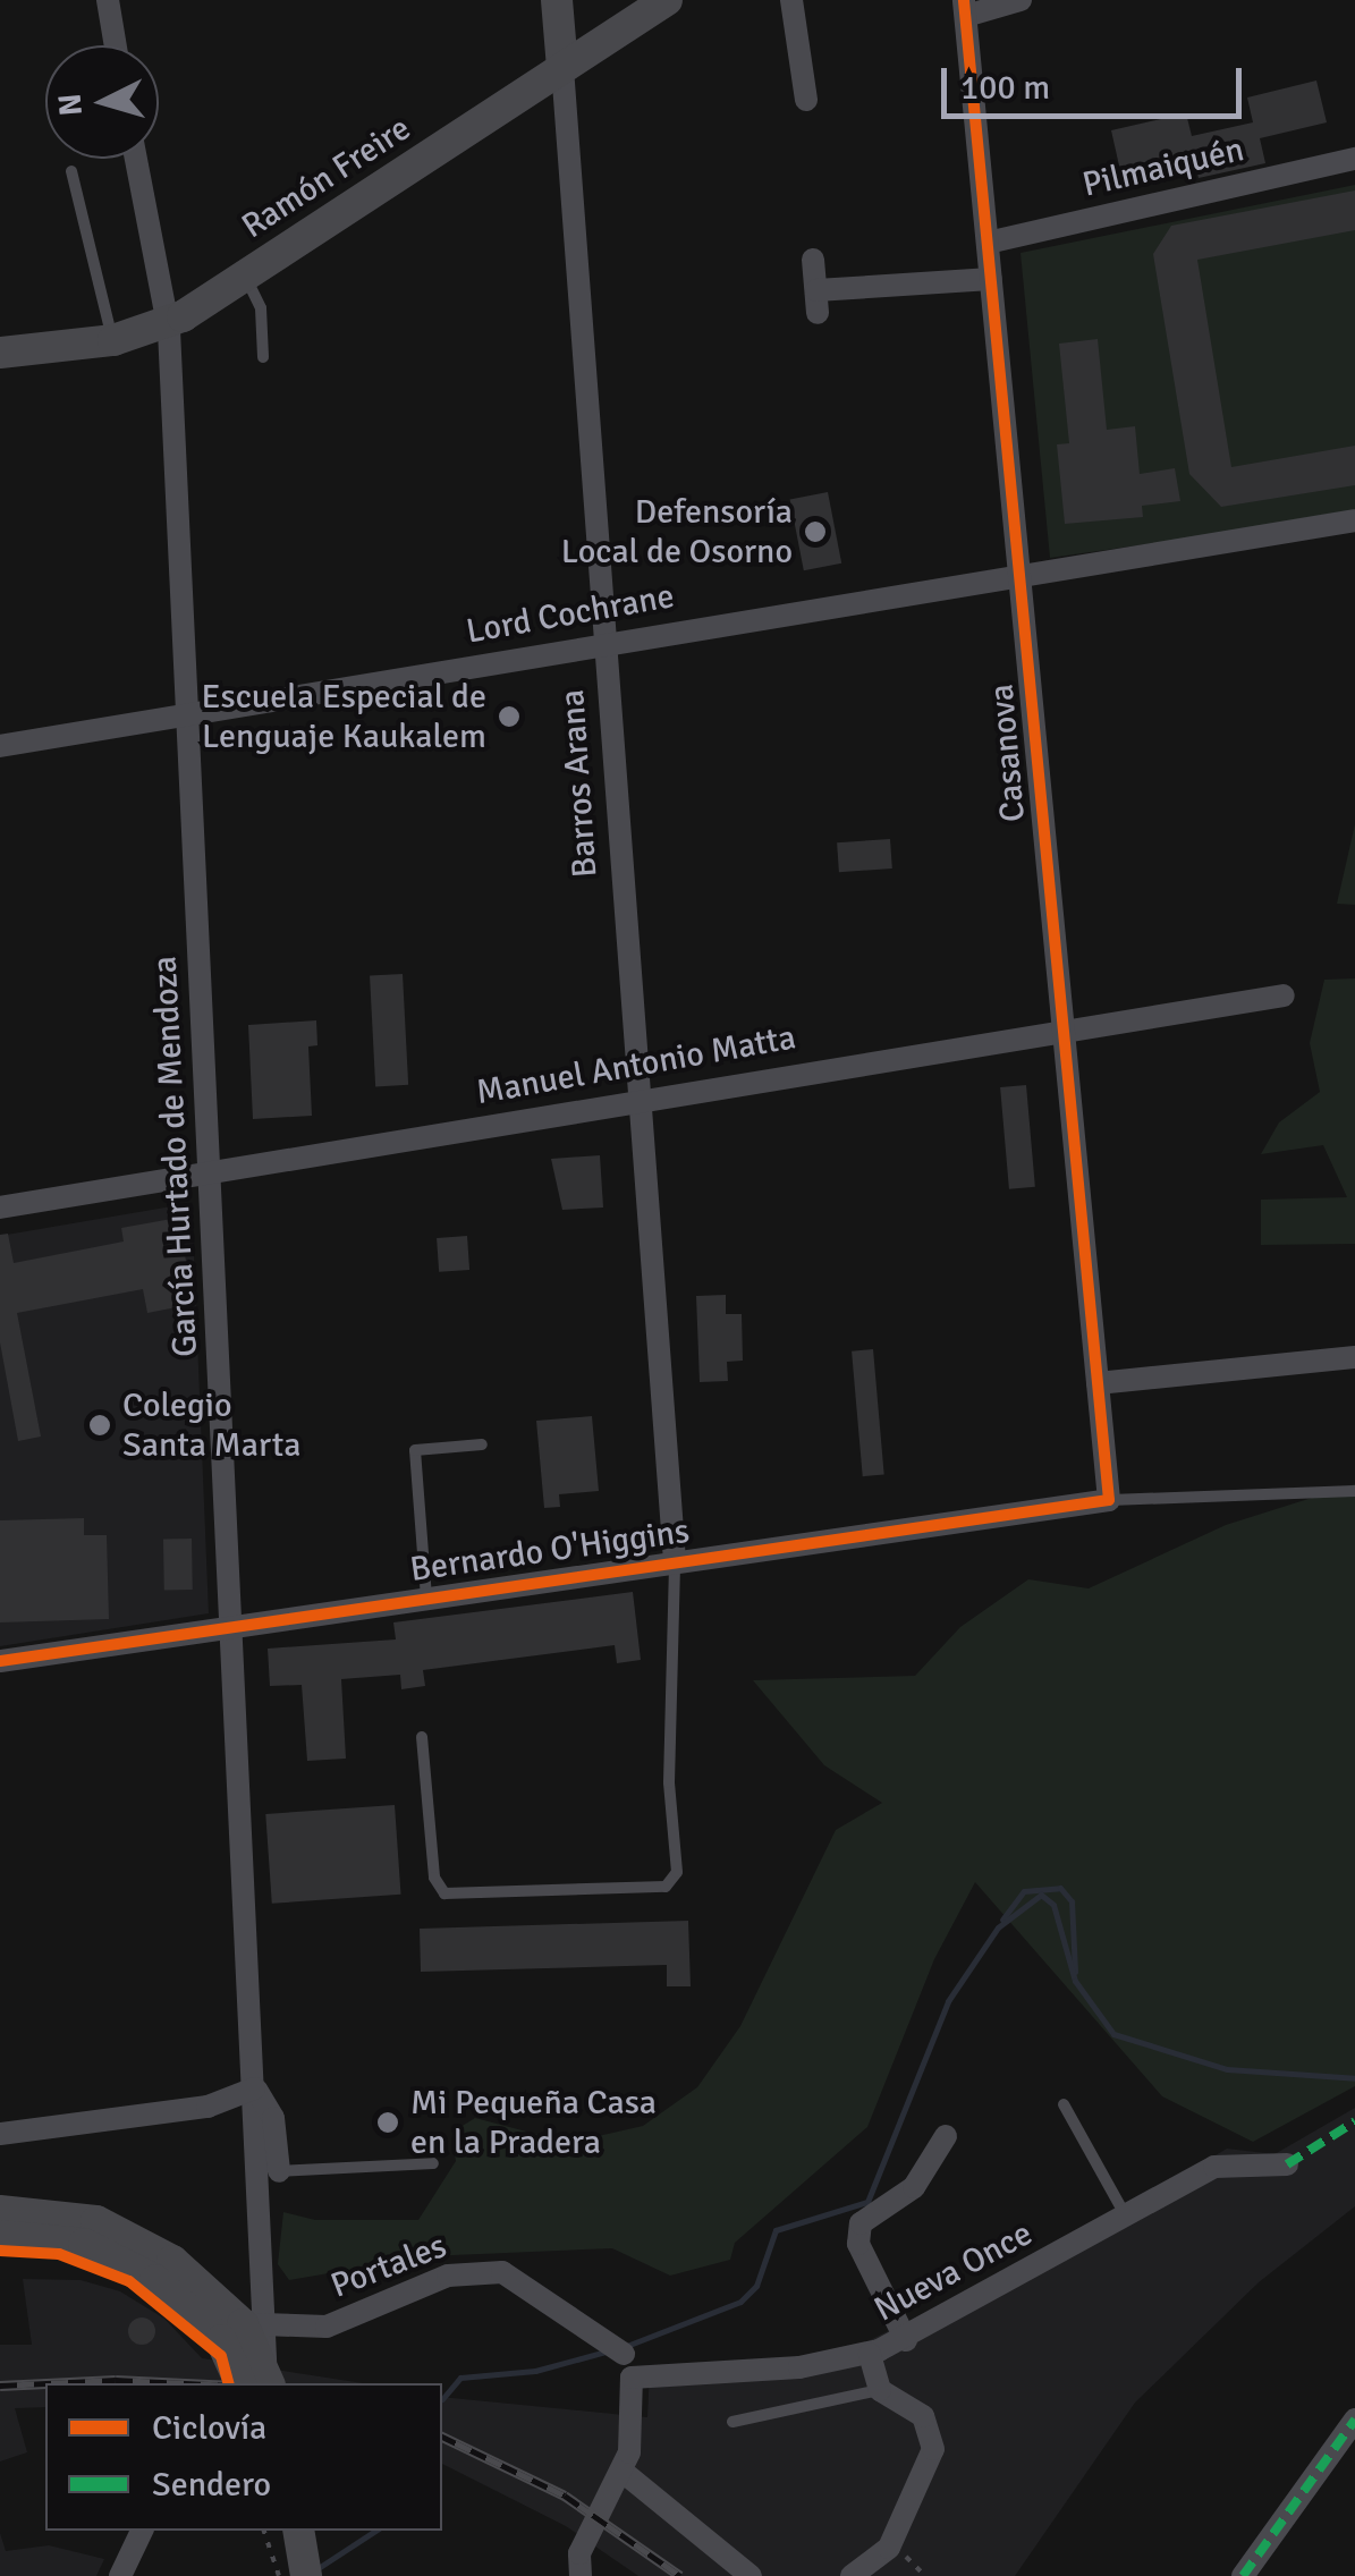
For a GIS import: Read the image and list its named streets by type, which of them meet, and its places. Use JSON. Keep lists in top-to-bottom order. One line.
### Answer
{"streets":{"main road":["Ramón Freire","Barros Arana"],"street":["Pilmaiquén","Lord Cochrane","Casanova","Manuel Antonio Matta","García Hurtado de Mendoza","Bernardo O'Higgins","Portales","Nueva Once"]},"crossings":[["Pilmaiquén","Casanova"],["Ramón Freire","Barros Arana"],["Ramón Freire","García Hurtado de Mendoza"],["Lord Cochrane","Casanova"],["Lord Cochrane","Barros Arana"],["Lord Cochrane","García Hurtado de Mendoza"],["Casanova","Manuel Antonio Matta"],["Casanova","Bernardo O'Higgins"],["Barros Arana","Manuel Antonio Matta"],["Barros Arana","Bernardo O'Higgins"],["Manuel Antonio Matta","García Hurtado de Mendoza"],["García Hurtado de Mendoza","Bernardo O'Higgins"],["Portales","Nueva Once"]],"places":["Defensoría Local de Osorno","Escuela Especial de Lenguaje Kaukalem","Colegio Santa Marta","Mi Pequeña Casa en la Pradera"],"legend":["Ciclovía","Sendero"],"scale_bar":"100 m","north":"left"}
